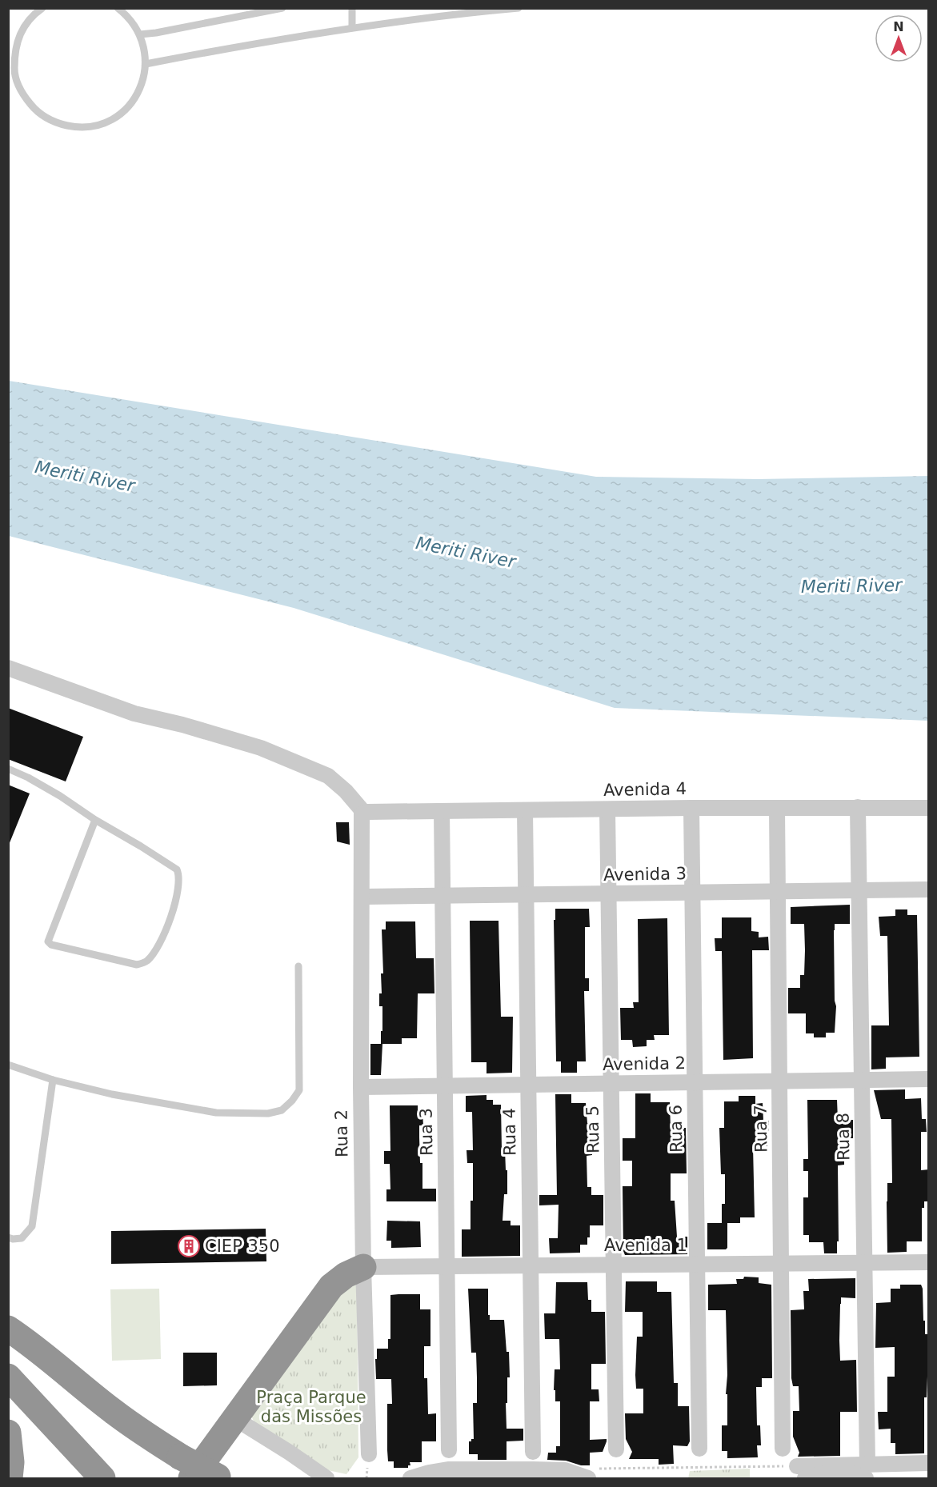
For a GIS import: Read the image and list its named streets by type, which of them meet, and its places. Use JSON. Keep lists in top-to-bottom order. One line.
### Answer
{"streets":{"street":["Avenida 4","Avenida 3","Avenida 2","Rua 6","Rua 7","Rua 5","Rua 3","Rua 4","Rua 2","Rua 8","Avenida 1"]},"crossings":[["Avenida 4","Rua 6"],["Avenida 4","Rua 7"],["Avenida 4","Rua 5"],["Avenida 4","Rua 3"],["Avenida 4","Rua 4"],["Avenida 4","Rua 2"],["Avenida 4","Rua 8"],["Avenida 3","Rua 6"],["Avenida 3","Rua 7"],["Avenida 3","Rua 5"],["Avenida 3","Rua 3"],["Avenida 3","Rua 4"],["Avenida 3","Rua 2"],["Avenida 3","Rua 8"],["Avenida 2","Rua 6"],["Avenida 2","Rua 7"],["Avenida 2","Rua 5"],["Avenida 2","Rua 3"],["Avenida 2","Rua 4"],["Avenida 2","Rua 2"],["Avenida 2","Rua 8"],["Rua 6","Avenida 1"],["Rua 7","Avenida 1"],["Rua 5","Avenida 1"],["Rua 3","Avenida 1"],["Rua 4","Avenida 1"],["Rua 2","Avenida 1"],["Rua 8","Avenida 1"]],"water":["Meriti River"],"parks":["Praça Parque das Missões"],"places":{"building":["CIEP 350"]},"north":"top"}
